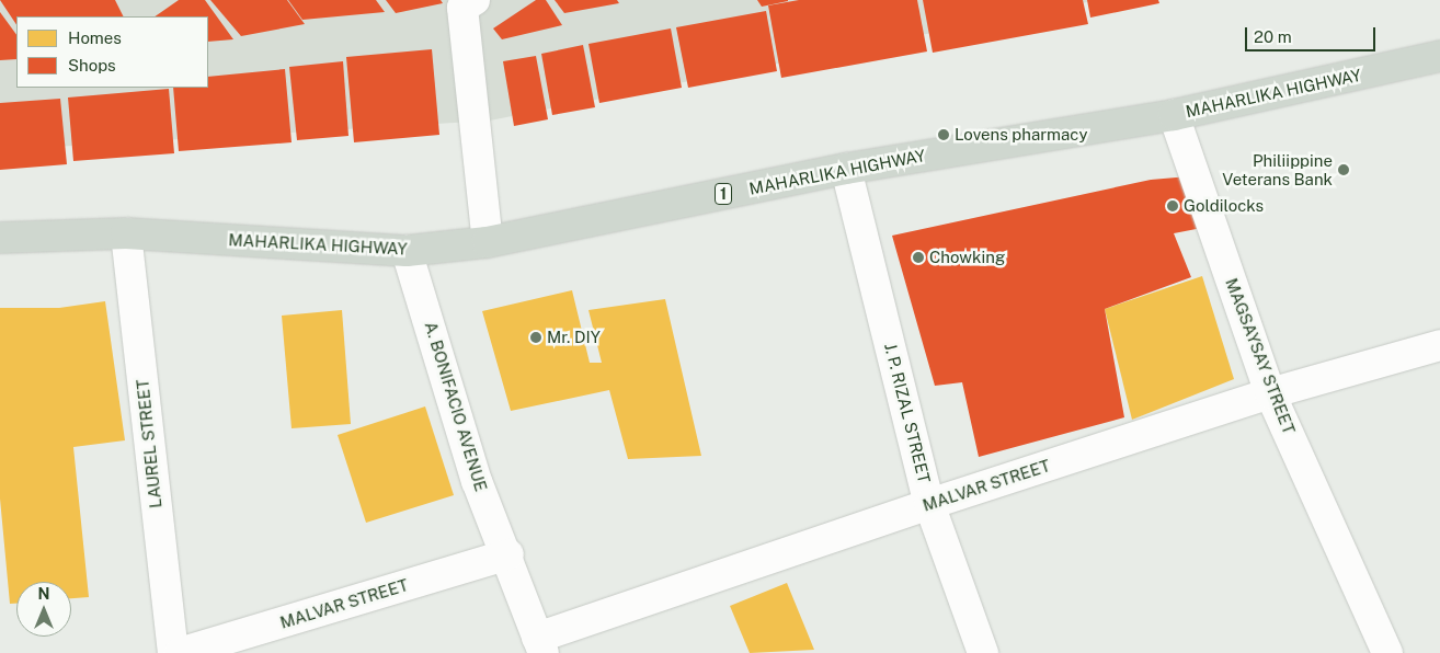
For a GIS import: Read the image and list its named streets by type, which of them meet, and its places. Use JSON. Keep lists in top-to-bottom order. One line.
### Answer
{"streets":{"main road":["MAHARLIKA HIGHWAY","1"],"street":["MAGSAYSAY STREET","A. BONIFACIO AVENUE","J. P. RIZAL STREET","LAUREL STREET","MALVAR STREET"]},"crossings":[["MAHARLIKA HIGHWAY","MAGSAYSAY STREET"],["MAHARLIKA HIGHWAY","A. BONIFACIO AVENUE"],["MAHARLIKA HIGHWAY","J. P. RIZAL STREET"],["MAHARLIKA HIGHWAY","LAUREL STREET"],["MAGSAYSAY STREET","MALVAR STREET"],["A. BONIFACIO AVENUE","MALVAR STREET"],["J. P. RIZAL STREET","MALVAR STREET"]],"places":["Lovens pharmacy","Philiippine Veterans Bank","Goldilocks","Chowking","Mr. DIY"],"legend":["Homes","Shops"],"scale_bar":"20 m","north":"top"}
